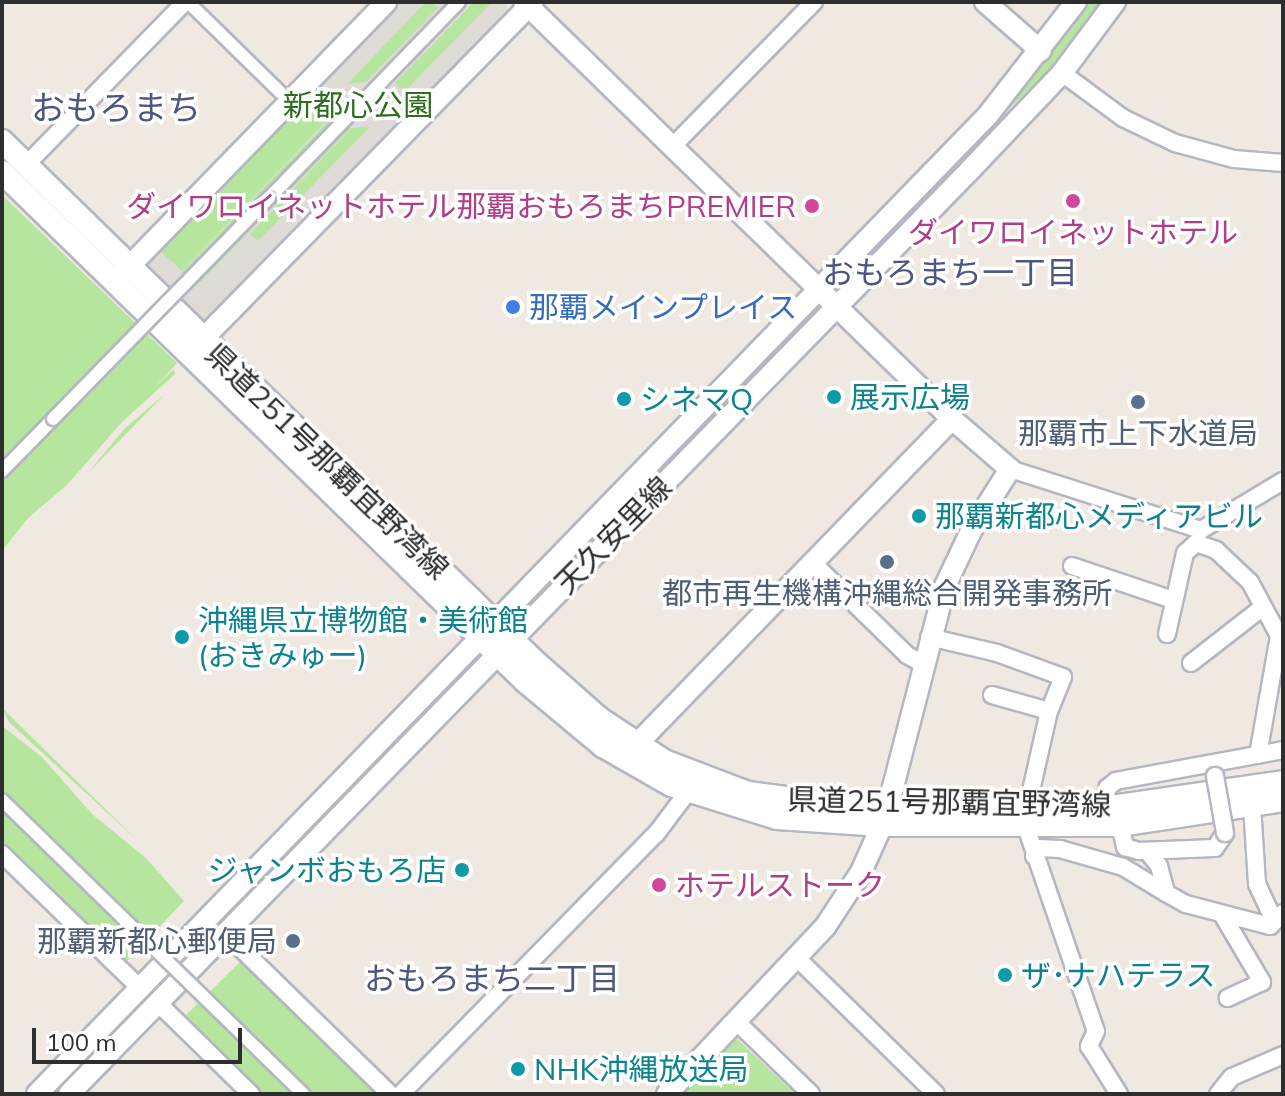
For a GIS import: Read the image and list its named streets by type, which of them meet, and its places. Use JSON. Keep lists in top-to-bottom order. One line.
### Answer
{"streets":{"main road":["県道251号那覇宜野湾線"],"street":["天久安里線"]},"crossings":[["県道251号那覇宜野湾線","天久安里線"]],"districts":["おもろまち","おもろまち一丁目","おもろまち二丁目"],"parks":["新都心公園"],"places":["ダイワロイネットホテル","ダイワロイネットホテル那覇おもろまちPREMIER","那覇メインプレイス","展示広場","シネマQ","那覇市上下水道局","那覇新都心メディアビル","都市再生機構沖縄総合開発事務所","沖縄県立博物館・美術館 (おきみゅー)","ジャンボおもろ店","ホテルストーク","那覇新都心郵便局","ザ･ナハテラス","NHK沖縄放送局"],"scale_bar":"100 m"}
